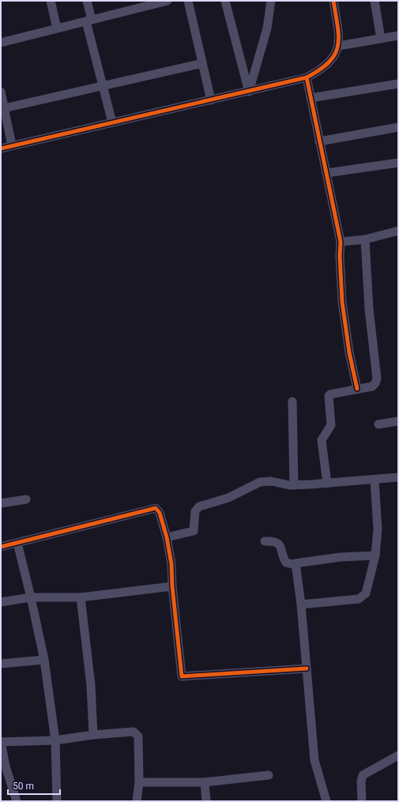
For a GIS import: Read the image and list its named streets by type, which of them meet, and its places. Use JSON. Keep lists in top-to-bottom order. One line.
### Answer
{"scale_bar":"50 m"}
